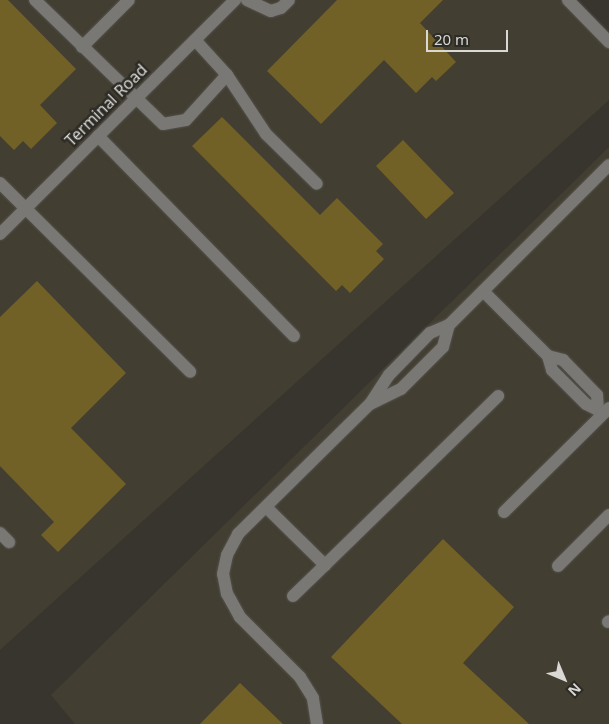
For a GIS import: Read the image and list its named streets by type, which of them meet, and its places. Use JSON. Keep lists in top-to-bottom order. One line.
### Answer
{"streets":{"street":["Terminal Road"]},"scale_bar":"20 m","north":"bottom right"}
